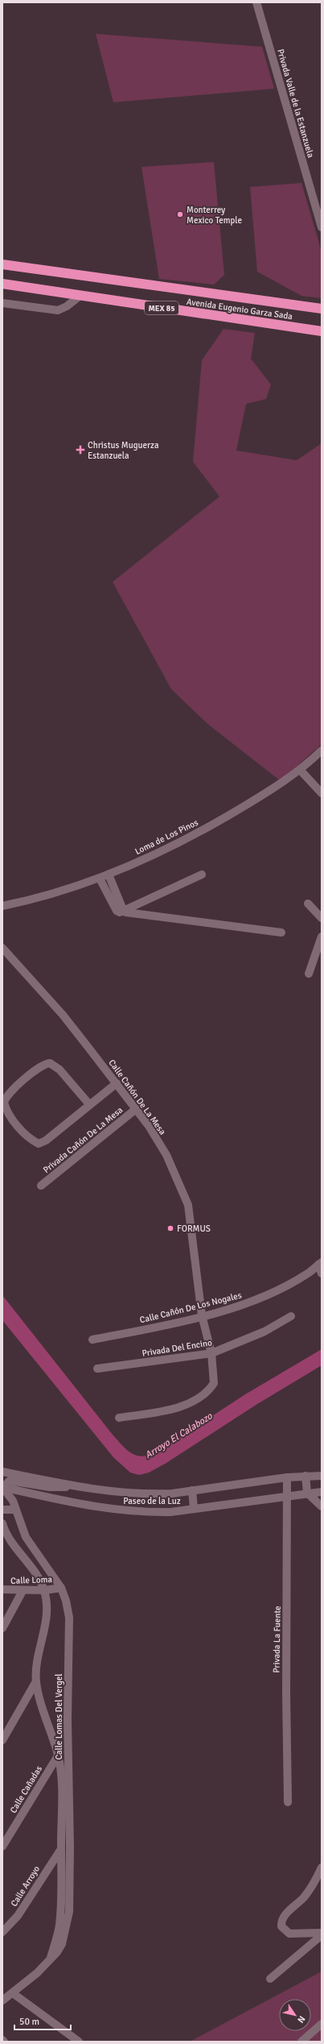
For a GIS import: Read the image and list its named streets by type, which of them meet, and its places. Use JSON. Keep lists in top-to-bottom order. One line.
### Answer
{"streets":{"highway":["MEX 85","Avenida Eugenio Garza Sada"],"street":["Privada Valle de la Estanzuela","Loma de Los Pinos","Calle Cañón De La Mesa","Privada Cañón De La Mesa","Calle Cañón De Los Nogales","Privada Del Encino","Paseo de la Luz","Calle Loma","Privada La Fuente","Calle Lomas Del Vergel","Calle Cañadas","Calle Arroyo"]},"crossings":[["Calle Cañón De La Mesa","Privada Cañón De La Mesa"],["Calle Cañón De La Mesa","Calle Cañón De Los Nogales"],["Calle Cañón De La Mesa","Privada Del Encino"],["Paseo de la Luz","Privada La Fuente"],["Paseo de la Luz","Calle Lomas Del Vergel"],["Calle Loma","Calle Lomas Del Vergel"],["Calle Lomas Del Vergel","Calle Cañadas"],["Calle Lomas Del Vergel","Calle Arroyo"]],"water":["Arroyo El Calabozo"],"places":{"other":["Monterrey Mexico Temple","FORMUS"],"health":["Christus Muguerza Estanzuela"]},"scale_bar":"50 m","north":"bottom right"}
